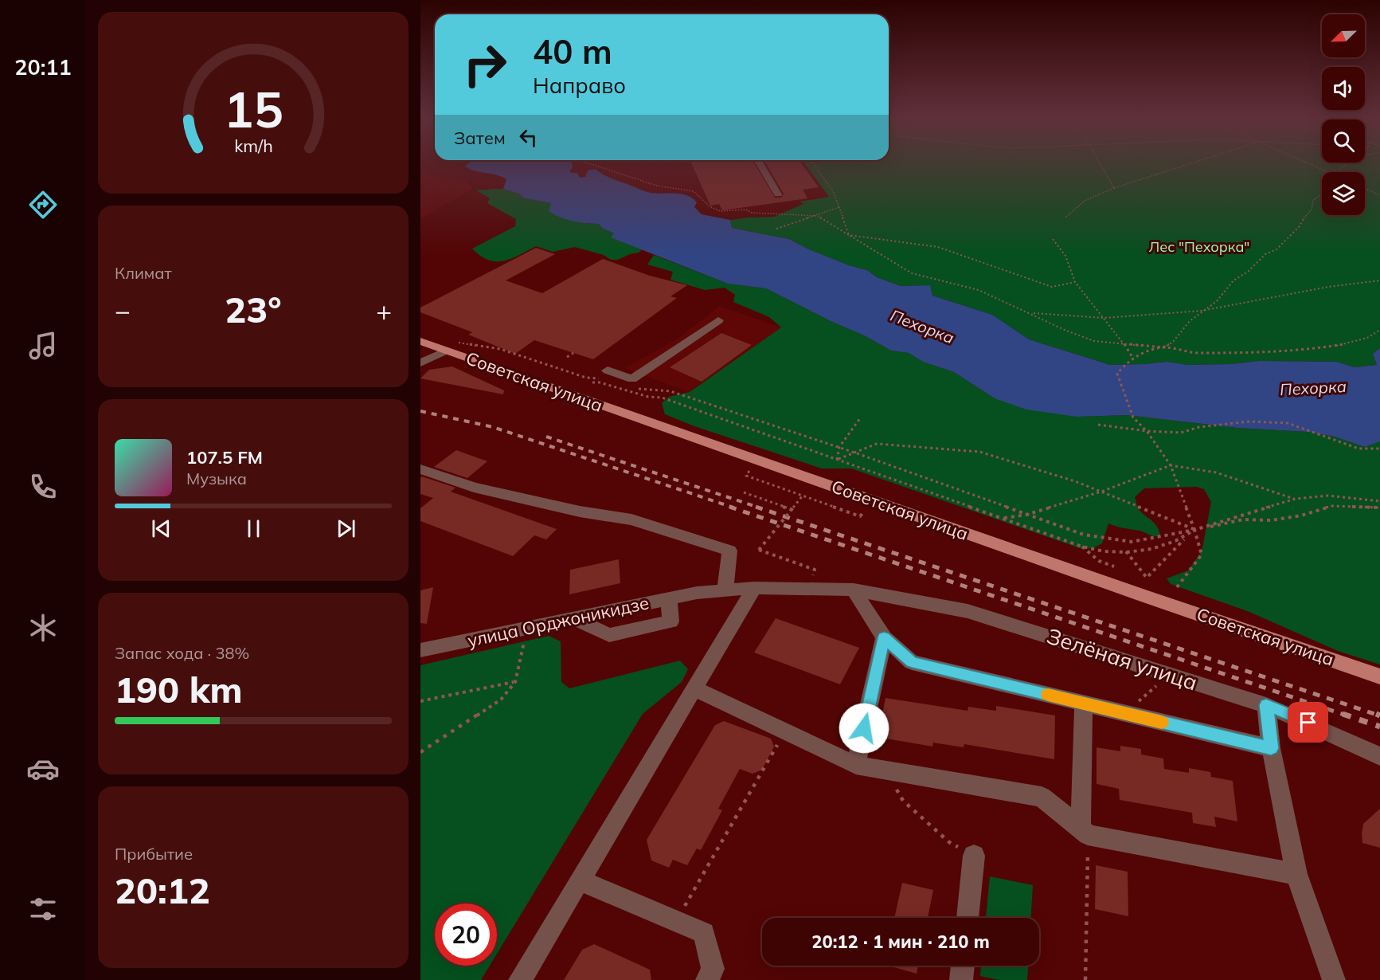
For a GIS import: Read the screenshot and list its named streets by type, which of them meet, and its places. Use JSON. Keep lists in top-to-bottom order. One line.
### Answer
{"streets":{"main road":["Советская улица"],"street":["улица Орджоникидзе","Зелёная улица"]},"crossings":[["улица Орджоникидзе","Зелёная улица"]],"water":["Пехорка"],"parks":["Лес \"Пехорка\""],"north":"bottom left","page":{"tabs":"20:11","turn":["40 m","Направо"],"then":"Затем","tile":["Климат",["Запас хода · 38%","190 km"],["Прибытие","20:12"]],"heat":["−","23°","+"],"song":["107.5 FM","Музыка"],"limit":"20","trip":"20:12 · 1 мин · 210 m","gauge":["15","km/h"]}}
